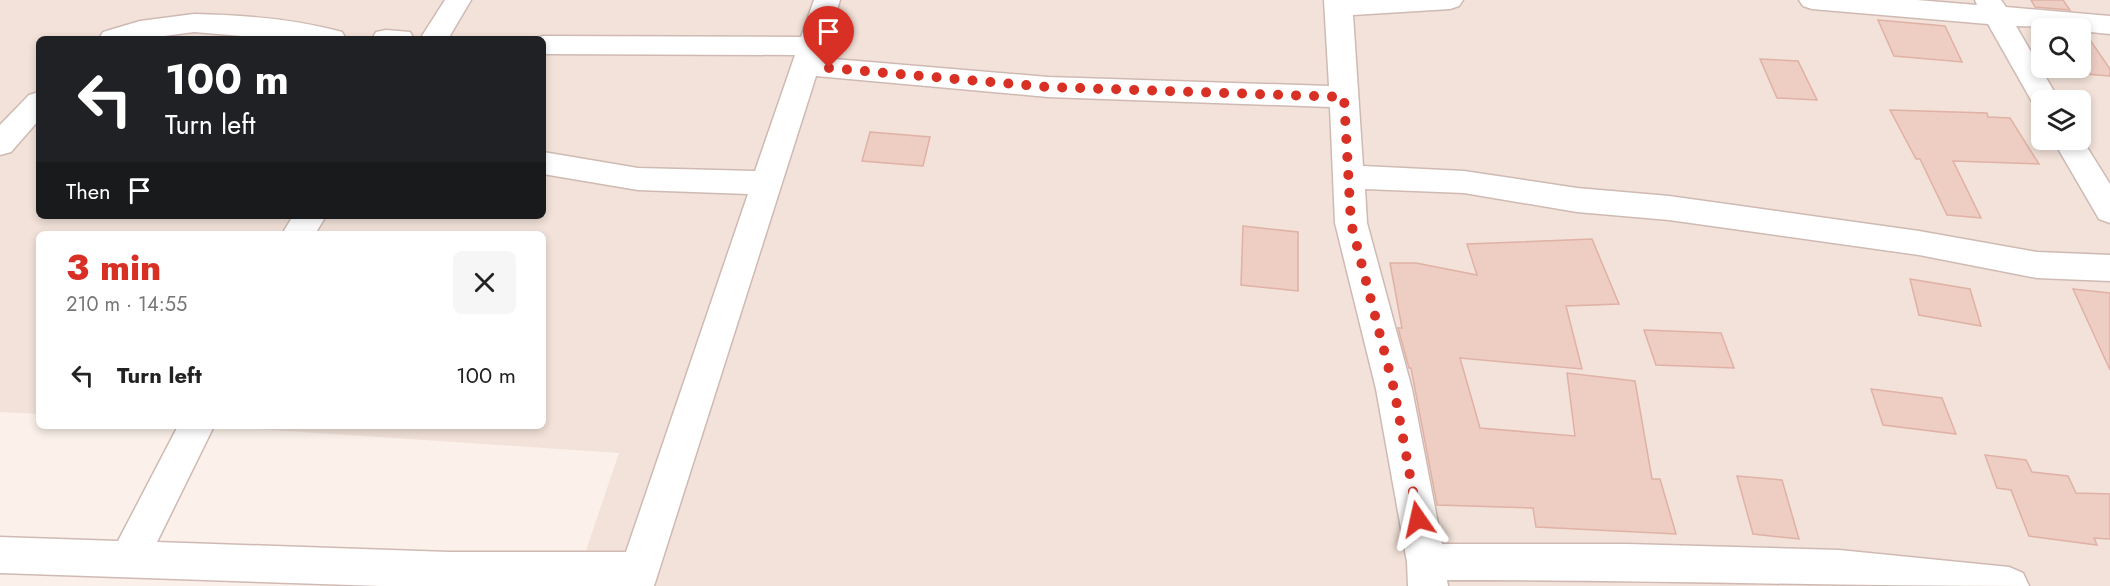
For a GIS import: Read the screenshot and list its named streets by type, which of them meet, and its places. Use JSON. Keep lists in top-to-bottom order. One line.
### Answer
{"page":{"turn":["100 m","Turn left"],"then":"Then","heading":["3 min","210 m · 14:55"],"list":[{"name":"Turn left","value":"100 m"}]}}
